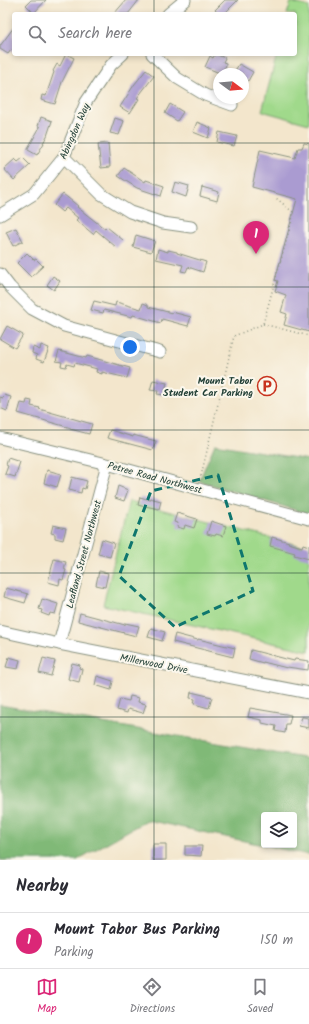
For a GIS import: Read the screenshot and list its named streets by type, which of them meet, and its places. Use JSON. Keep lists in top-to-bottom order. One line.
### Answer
{"streets":{"street":["Abingdon Way","Petree Road Northwest","Leafland Street Northwest","Millerwood Drive"]},"crossings":[["Petree Road Northwest","Leafland Street Northwest"],["Leafland Street Northwest","Millerwood Drive"]],"places":{"parking":["Mount Tabor Student Car Parking"]},"north":"right","page":{"search":"Search here","pins":"1","heading":"Nearby","list":[{"mark":"1","name":"Mount Tabor Bus Parking","note":"Parking","value":"150 m"}],"nav":["Map","Directions","Saved"]}}
